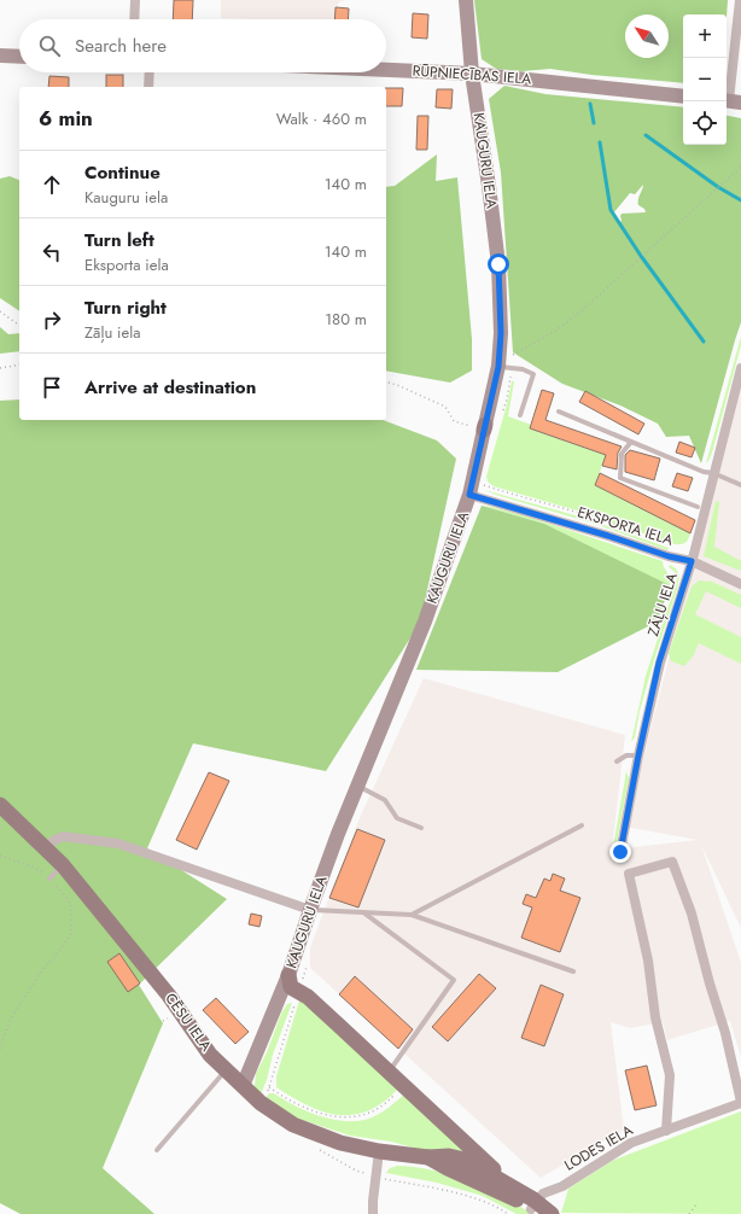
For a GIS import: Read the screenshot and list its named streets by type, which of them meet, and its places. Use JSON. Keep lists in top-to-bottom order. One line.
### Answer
{"streets":{"main road":["RŪPNIECĪBAS IELA","KAUGURU IELA","CĒSU IELA"],"street":["EKSPORTA IELA","ZĀĻU IELA","LODES IELA"]},"crossings":[["RŪPNIECĪBAS IELA","KAUGURU IELA"],["KAUGURU IELA","EKSPORTA IELA"],["KAUGURU IELA","CĒSU IELA"],["EKSPORTA IELA","ZĀĻU IELA"],["CĒSU IELA","LODES IELA"]],"north":"top left","page":{"map_buttons":["+","−"],"search":"Search here","heading":["6 min","Walk · 460 m"],"list":[["Continue","Kauguru iela","140 m"],["Turn left","Eksporta iela","140 m"],["Turn right","Zāļu iela","180 m"],"Arrive at destination"]}}
